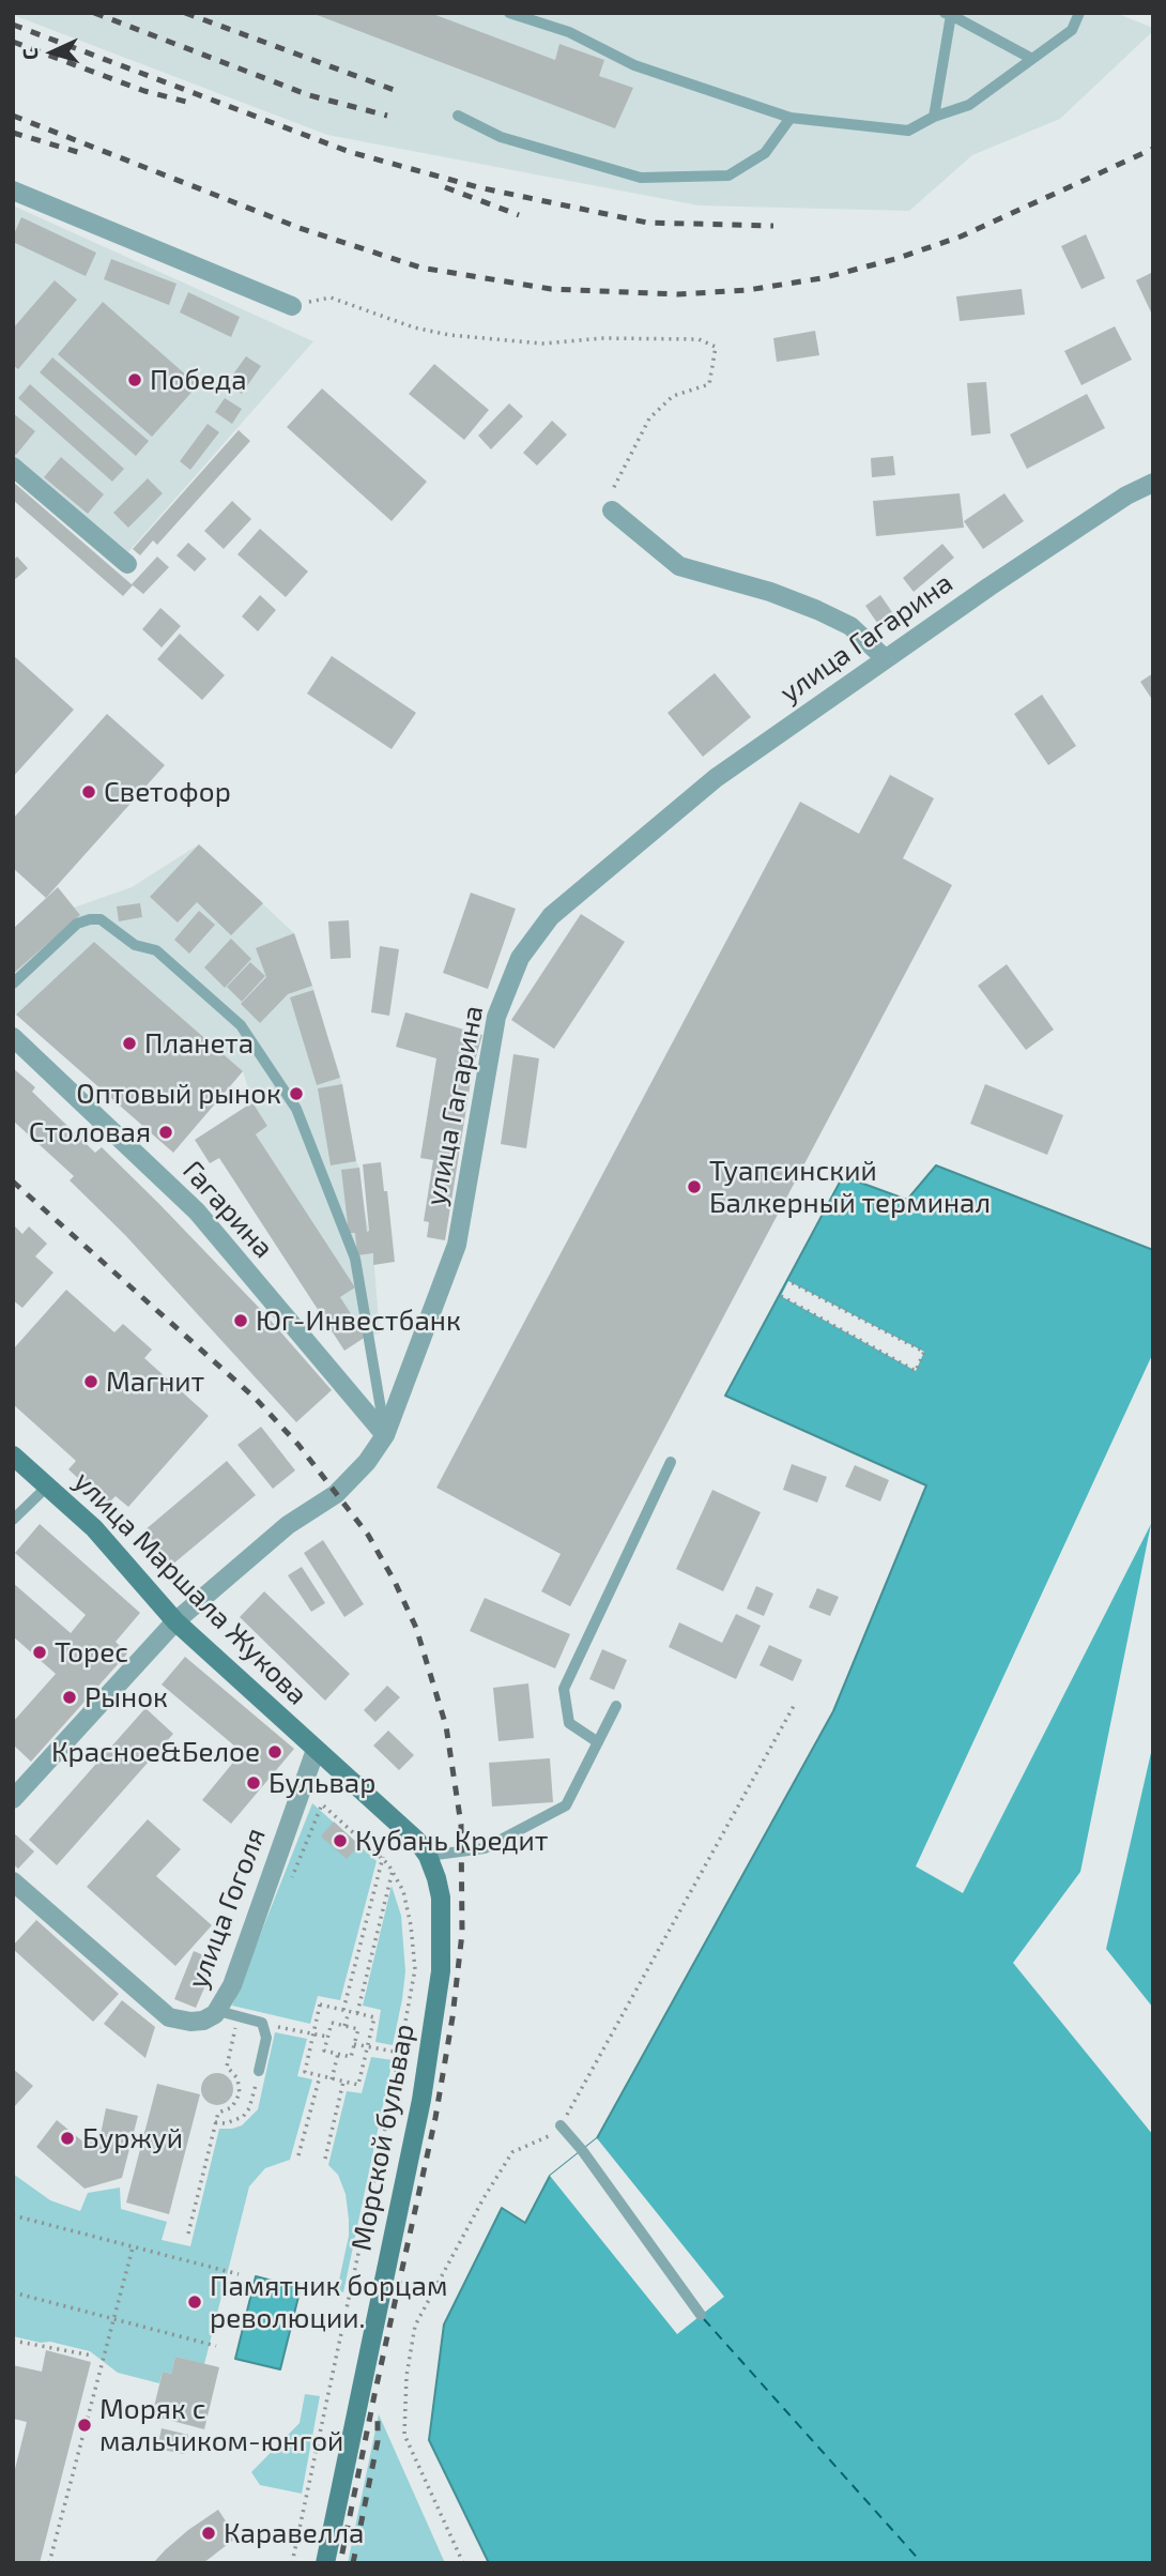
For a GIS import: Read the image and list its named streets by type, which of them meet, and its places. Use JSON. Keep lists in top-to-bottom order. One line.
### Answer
{"streets":{"street":["улица Гагарина","Гагарина","улица Маршала Жукова","улица Гоголя","Морской бульвар"]},"crossings":[["улица Гагарина","Гагарина"],["улица Гагарина","улица Маршала Жукова"],["улица Маршала Жукова","улица Гоголя"],["улица Маршала Жукова","Морской бульвар"]],"places":["Победа","Светофор","Планета","Оптовый рынок","Столовая","Туапсинский Балкерный терминал","Юг-Инвестбанк","Магнит","Торес","Рынок","Красное&Белое","Бульвар","Кубань Кредит","Буржуй","Памятник борцам революции.","Моряк с мальчиком-юнгой","Каравелла"],"north":"left"}
